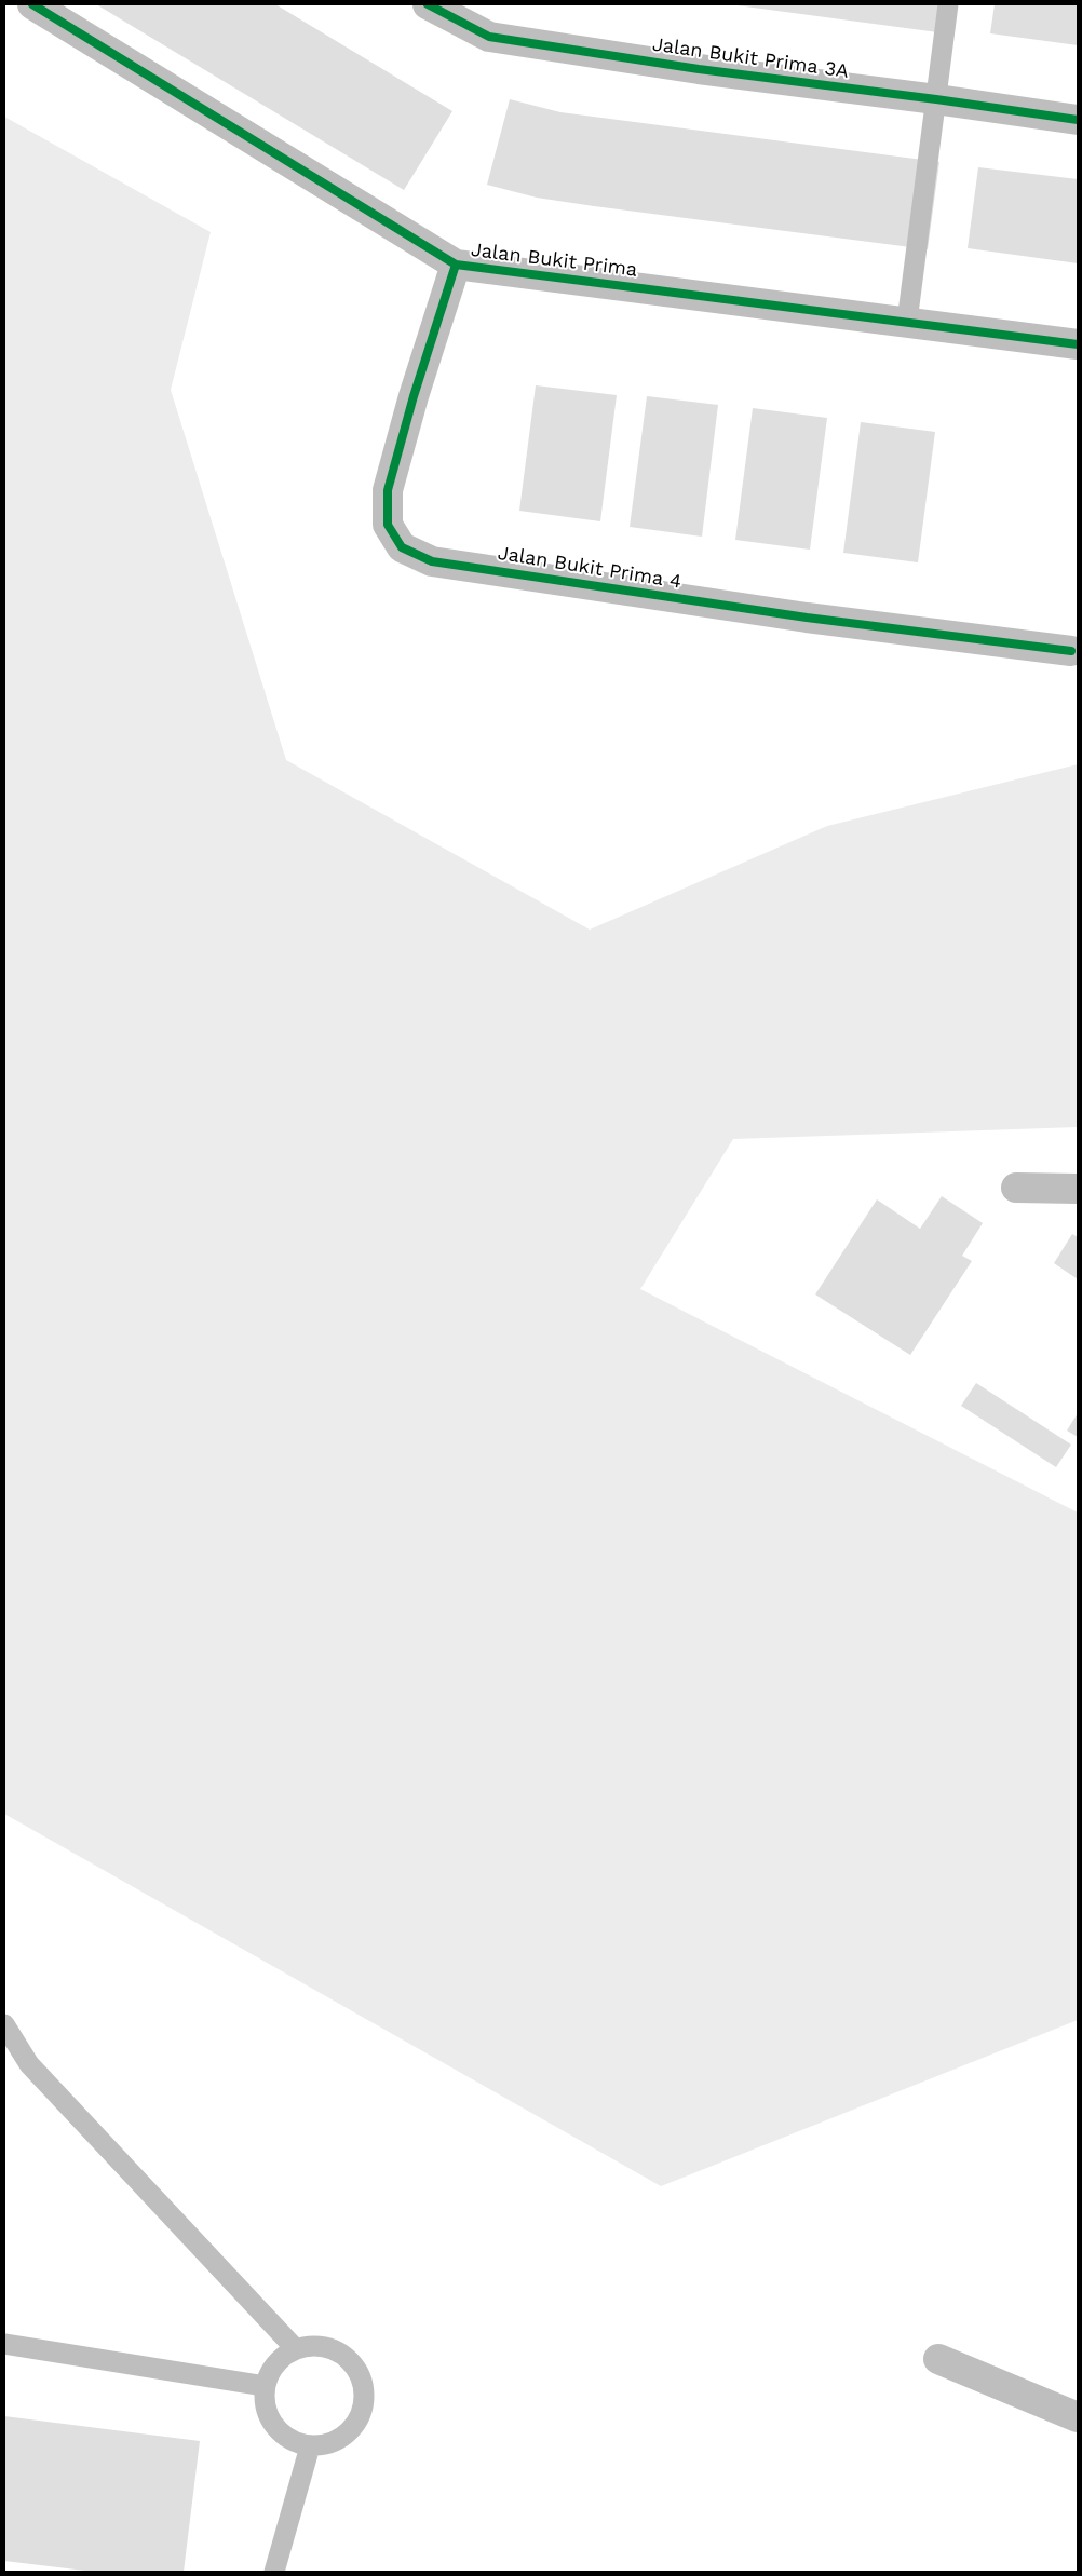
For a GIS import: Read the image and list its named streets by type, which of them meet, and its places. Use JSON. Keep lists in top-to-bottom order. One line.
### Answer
{"streets":{"street":["Jalan Bukit Prima 3A","Jalan Bukit Prima","Jalan Bukit Prima 4"]},"crossings":[["Jalan Bukit Prima","Jalan Bukit Prima 4"]]}
